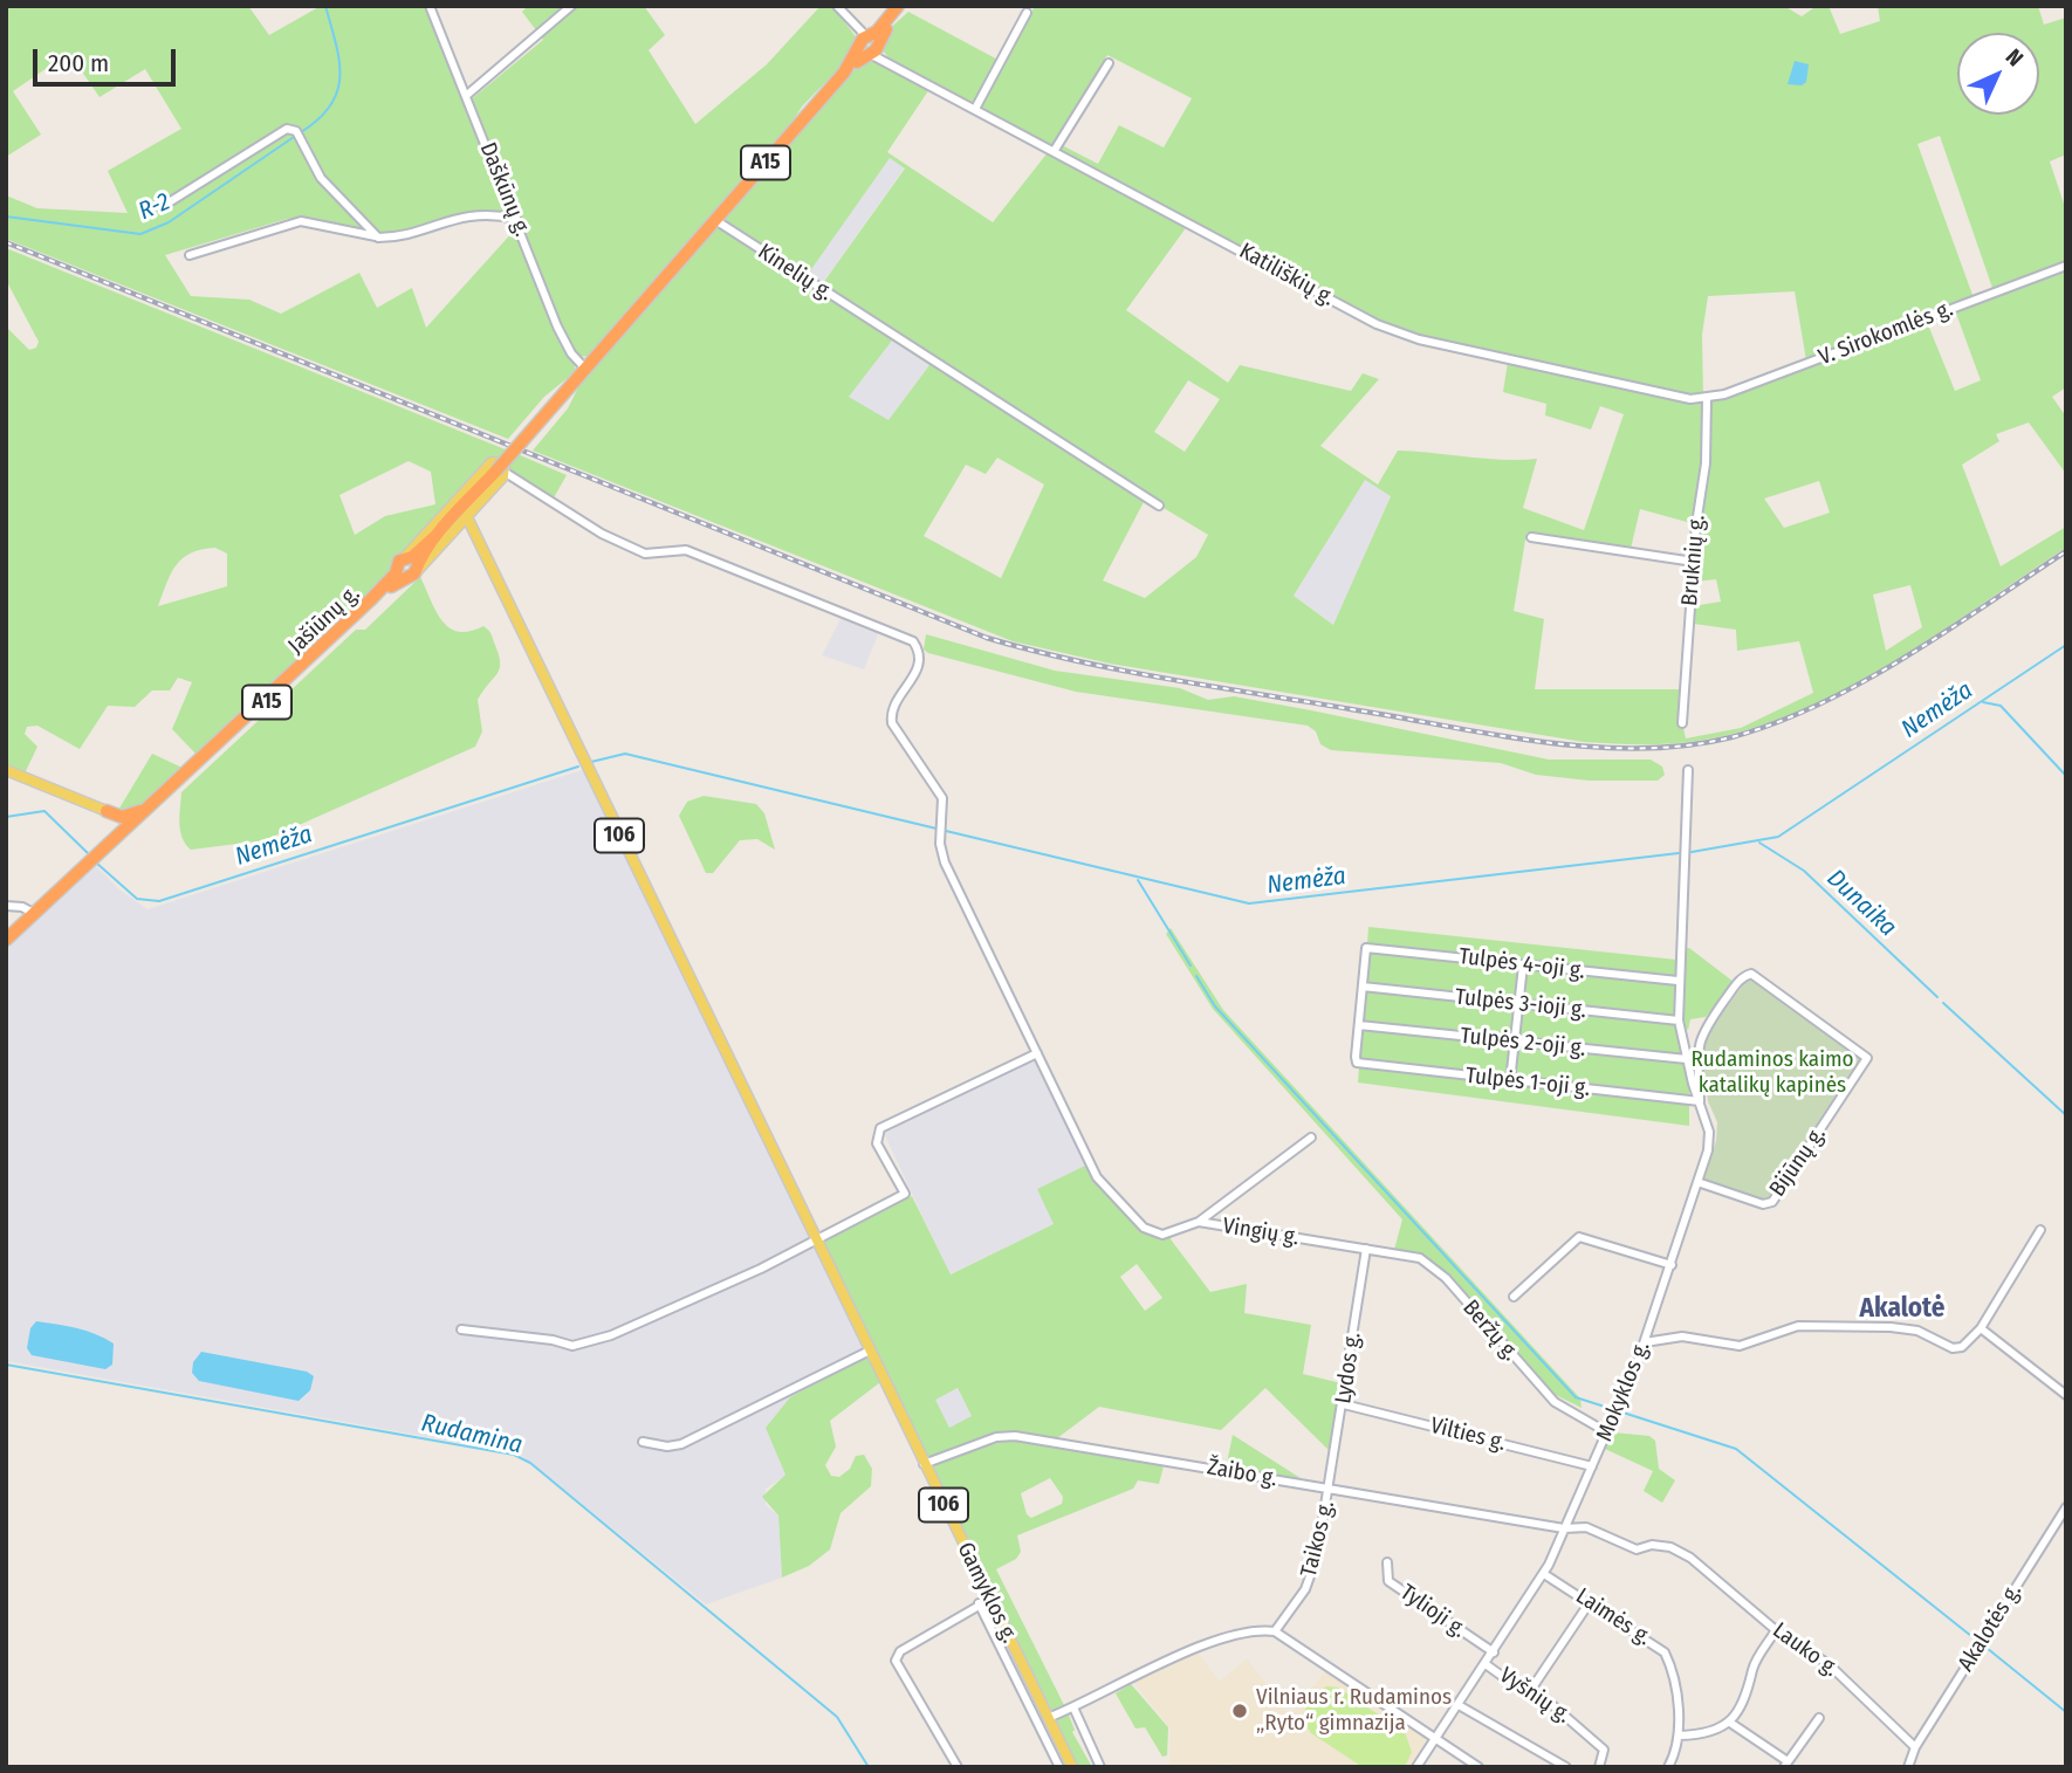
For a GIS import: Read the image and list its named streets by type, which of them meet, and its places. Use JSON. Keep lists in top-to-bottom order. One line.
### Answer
{"streets":{"highway":["A15","Jašiūnų g."],"main road":["106","Gamyklos g."],"street":["Daškūnų g.","Kinelių g.","Katiliškių g.","V. Sirokomlės g.","Bruknių g.","Tulpės 4-oji g.","Tulpės 3-ioji g.","Tulpės 2-oji g.","Tulpės 1-oji g.","Bijūnų g.","Vingių g.","Beržų g.","Lydos g.","Mokyklos g.","Vilties g.","Žaibo g.","Taikos g.","Tylioji g.","Laimės g.","Akalotės g.","Lauko g.","Vyšnių g."]},"crossings":[["A15","Daškūnų g."],["A15","Kinelių g."],["A15","Katiliškių g."],["A15","Jašiūnų g."],["Katiliškių g.","V. Sirokomlės g."],["Katiliškių g.","Bruknių g."],["V. Sirokomlės g.","Bruknių g."],["106","Gamyklos g."],["Tulpės 4-oji g.","Tulpės 3-ioji g."],["Tulpės 4-oji g.","Mokyklos g."],["Tulpės 3-ioji g.","Mokyklos g."],["Tulpės 2-oji g.","Tulpės 1-oji g."],["Tulpės 2-oji g.","Mokyklos g."],["Tulpės 1-oji g.","Mokyklos g."],["Bijūnų g.","Mokyklos g."],["Vingių g.","Beržų g."],["Vingių g.","Lydos g."],["Beržų g.","Lydos g."],["Beržų g.","Mokyklos g."],["Lydos g.","Vilties g."],["Lydos g.","Žaibo g."],["Lydos g.","Taikos g."],["Mokyklos g.","Vilties g."],["Mokyklos g.","Žaibo g."],["Mokyklos g.","Tylioji g."],["Mokyklos g.","Laimės g."],["Mokyklos g.","Vyšnių g."],["Žaibo g.","Taikos g."],["Žaibo g.","Gamyklos g."],["Žaibo g.","Lauko g."],["Akalotės g.","Lauko g."]],"districts":["Akalotė"],"water":["R-2","Nemėža","Dunaika","Rudamina"],"parks":["Rudaminos kaimo katalikų kapinės"],"places":["Vilniaus r. Rudaminos „Ryto“ gimnazija"],"scale_bar":"200 m","north":"top right"}
